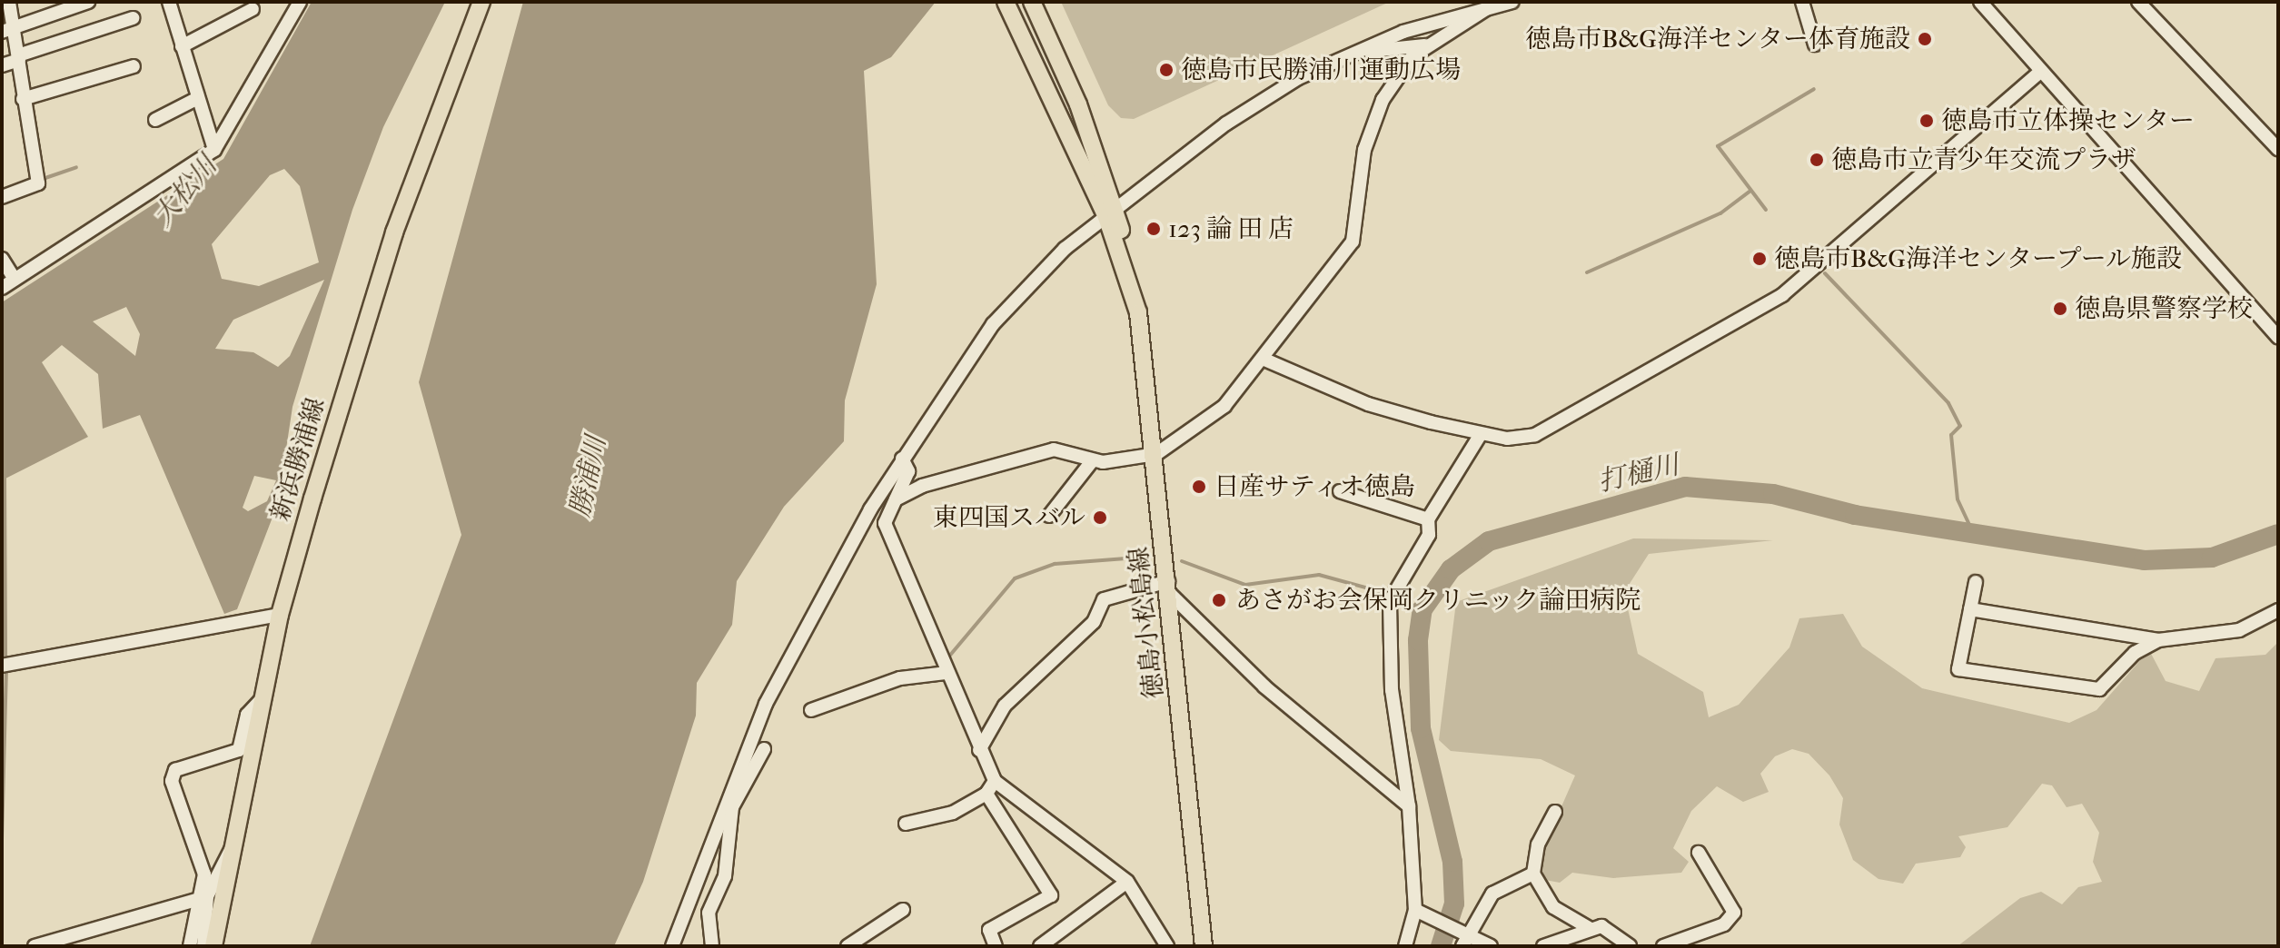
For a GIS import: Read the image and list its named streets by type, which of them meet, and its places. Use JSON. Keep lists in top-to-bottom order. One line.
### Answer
{"streets":{"main road":["新浜勝浦線","徳島小松島線"]},"water":["大松川","打樋川","勝浦川"],"places":["徳島市B&G海洋センター体育施設","徳島市民勝浦川運動広場","徳島市立体操センター","徳島市立青少年交流プラザ","123 論 田 店","徳島市B&G海洋センタープール施設","徳島県警察学校","日産サティオ徳島","東四国スバル","あさがお会保岡クリニック論田病院"]}
